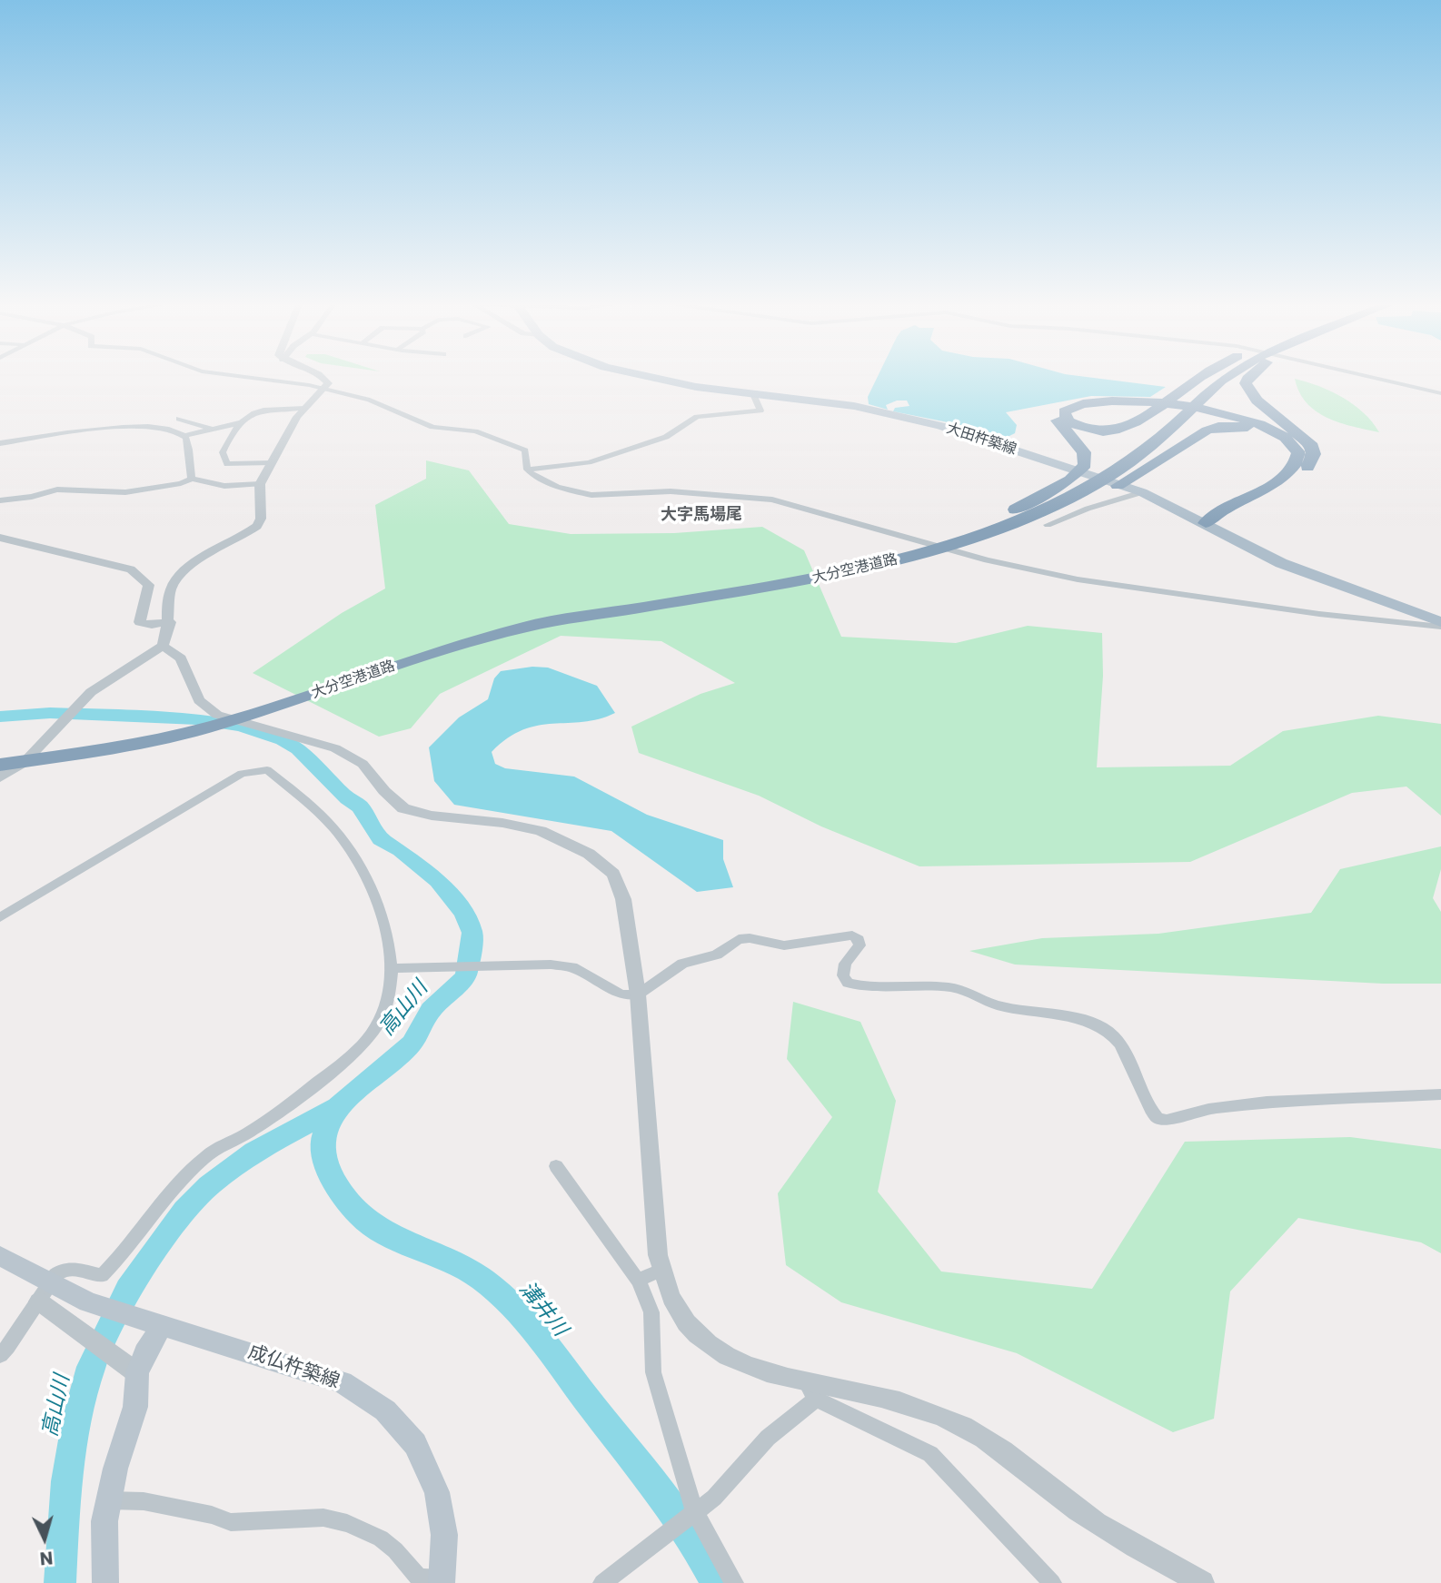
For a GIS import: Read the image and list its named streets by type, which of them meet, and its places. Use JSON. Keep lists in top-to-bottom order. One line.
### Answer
{"streets":{"highway":["大分空港道路"],"main road":["大田杵築線","成仏杵築線"]},"districts":["大字馬場尾"],"water":["高山川","溝井川"],"north":"bottom"}
